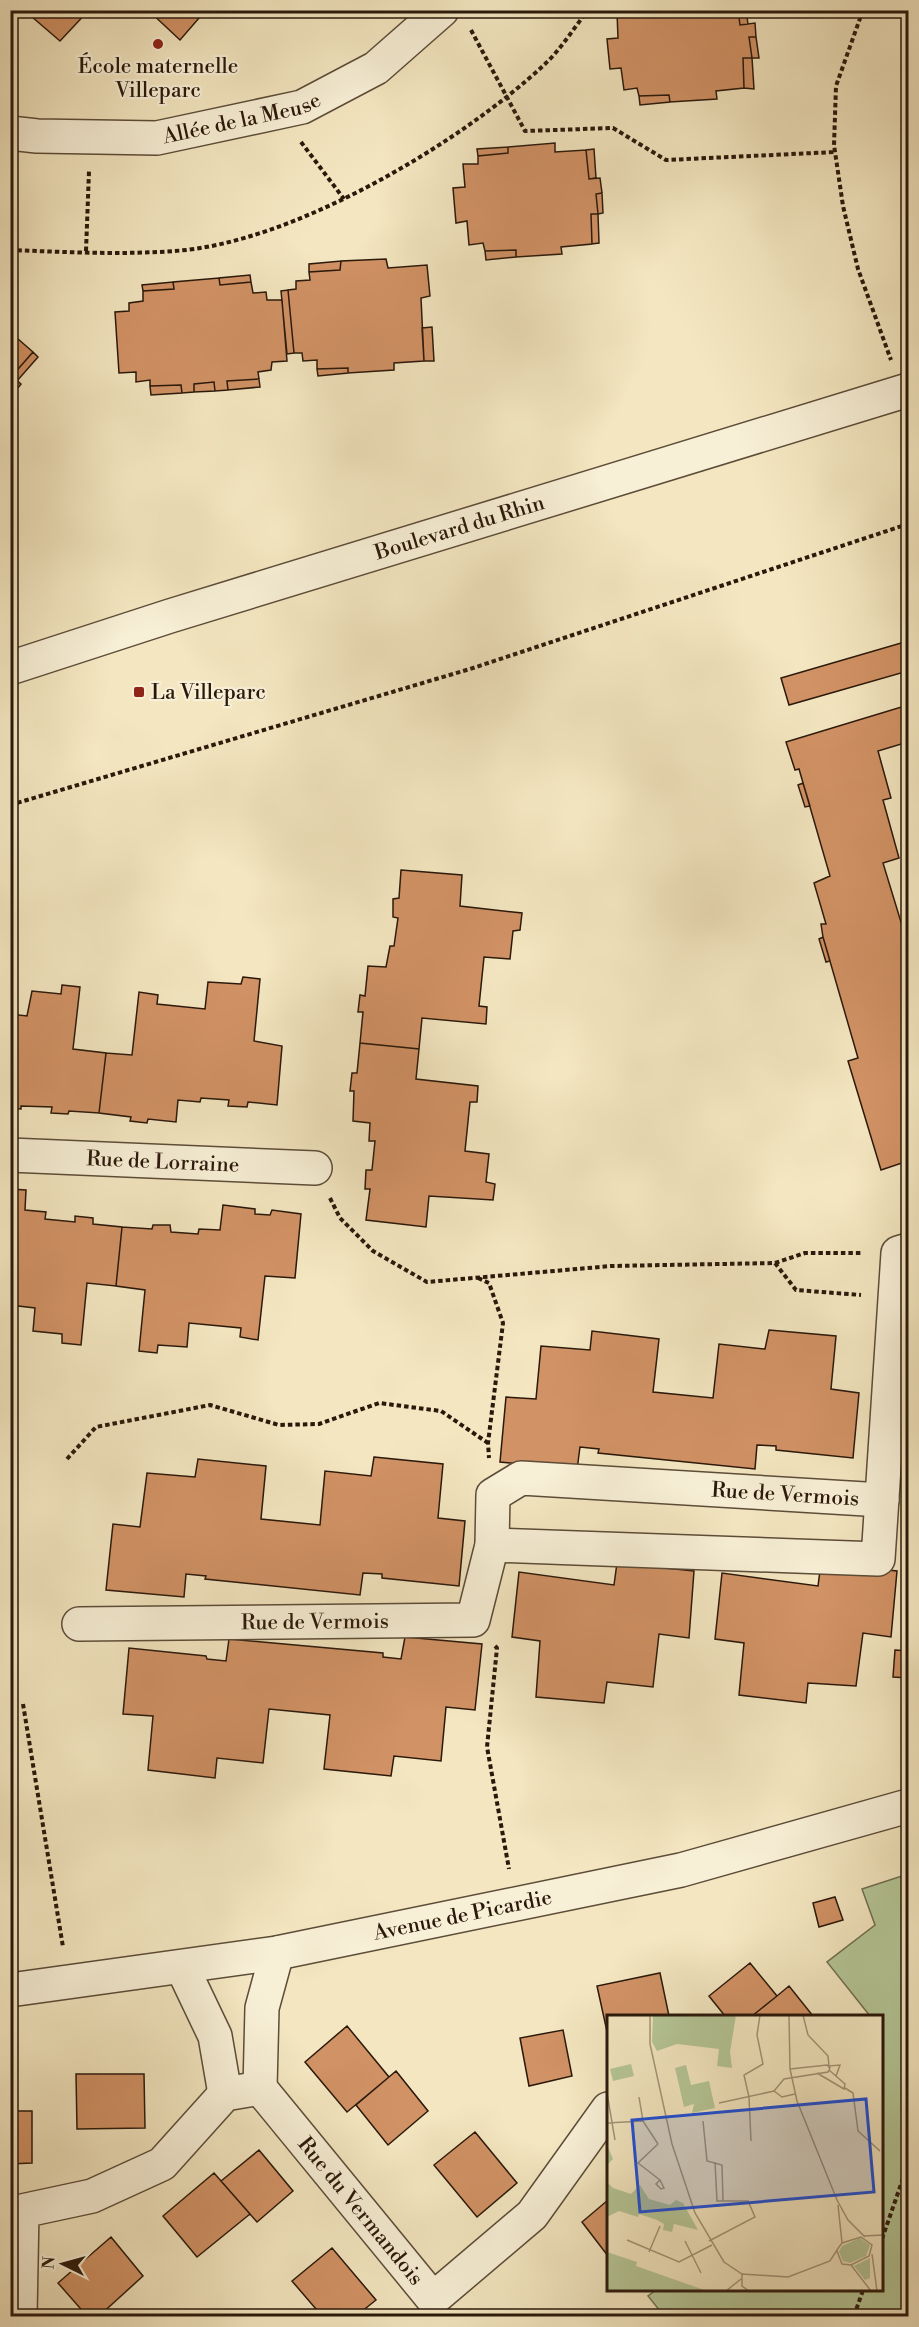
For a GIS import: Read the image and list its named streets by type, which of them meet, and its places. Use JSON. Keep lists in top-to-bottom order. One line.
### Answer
{"streets":{"street":["Allée de la Meuse","Boulevard du Rhin","Rue de Lorraine","Rue de Vermois","Avenue de Picardie","Rue du Vermandois"]},"places":{"other":["École maternelle Villeparc"],"transit":["La Villeparc"]},"north":"left"}
